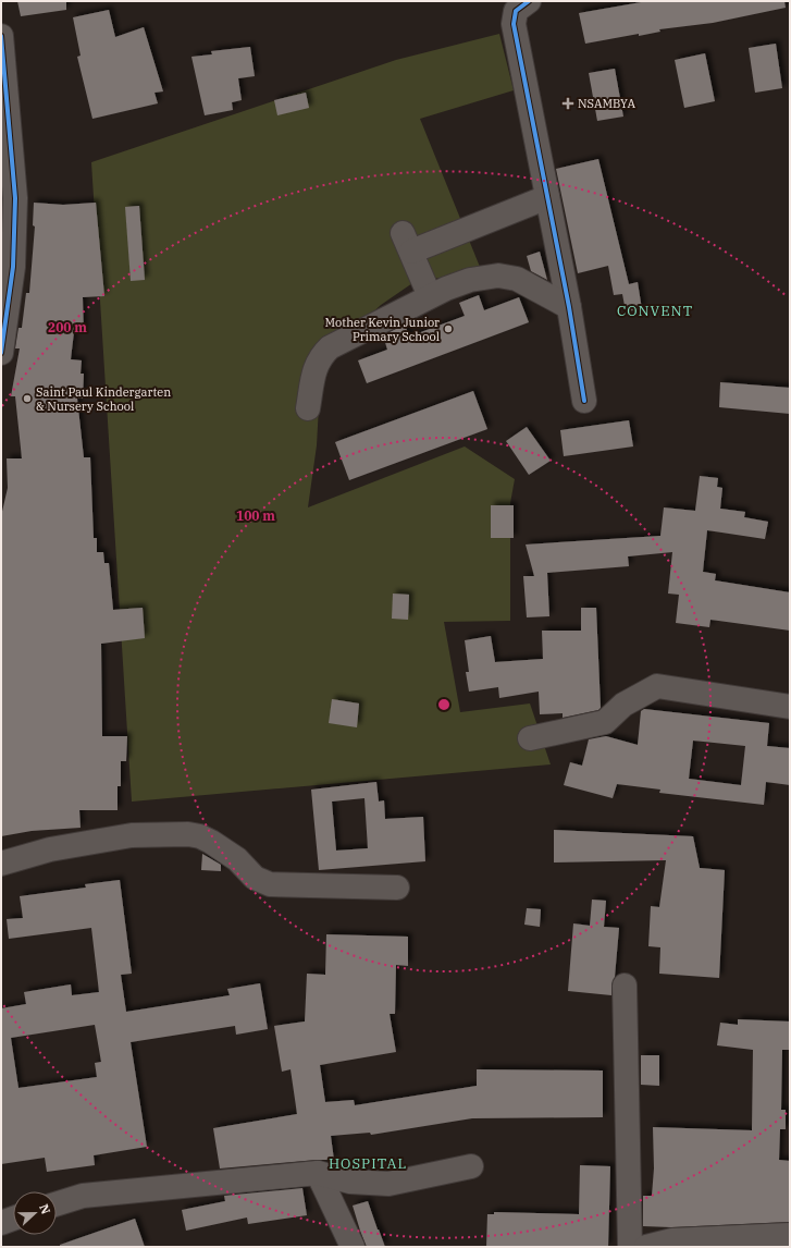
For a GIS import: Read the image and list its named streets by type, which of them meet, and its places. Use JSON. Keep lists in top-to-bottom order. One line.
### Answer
{"districts":["CONVENT","HOSPITAL"],"places":{"health":["NSAMBYA"],"other":["Mother Kevin Junior Primary School","Saint Paul Kindergarten & Nursery School"]},"north":"right","rings":["200 m","100 m"]}
